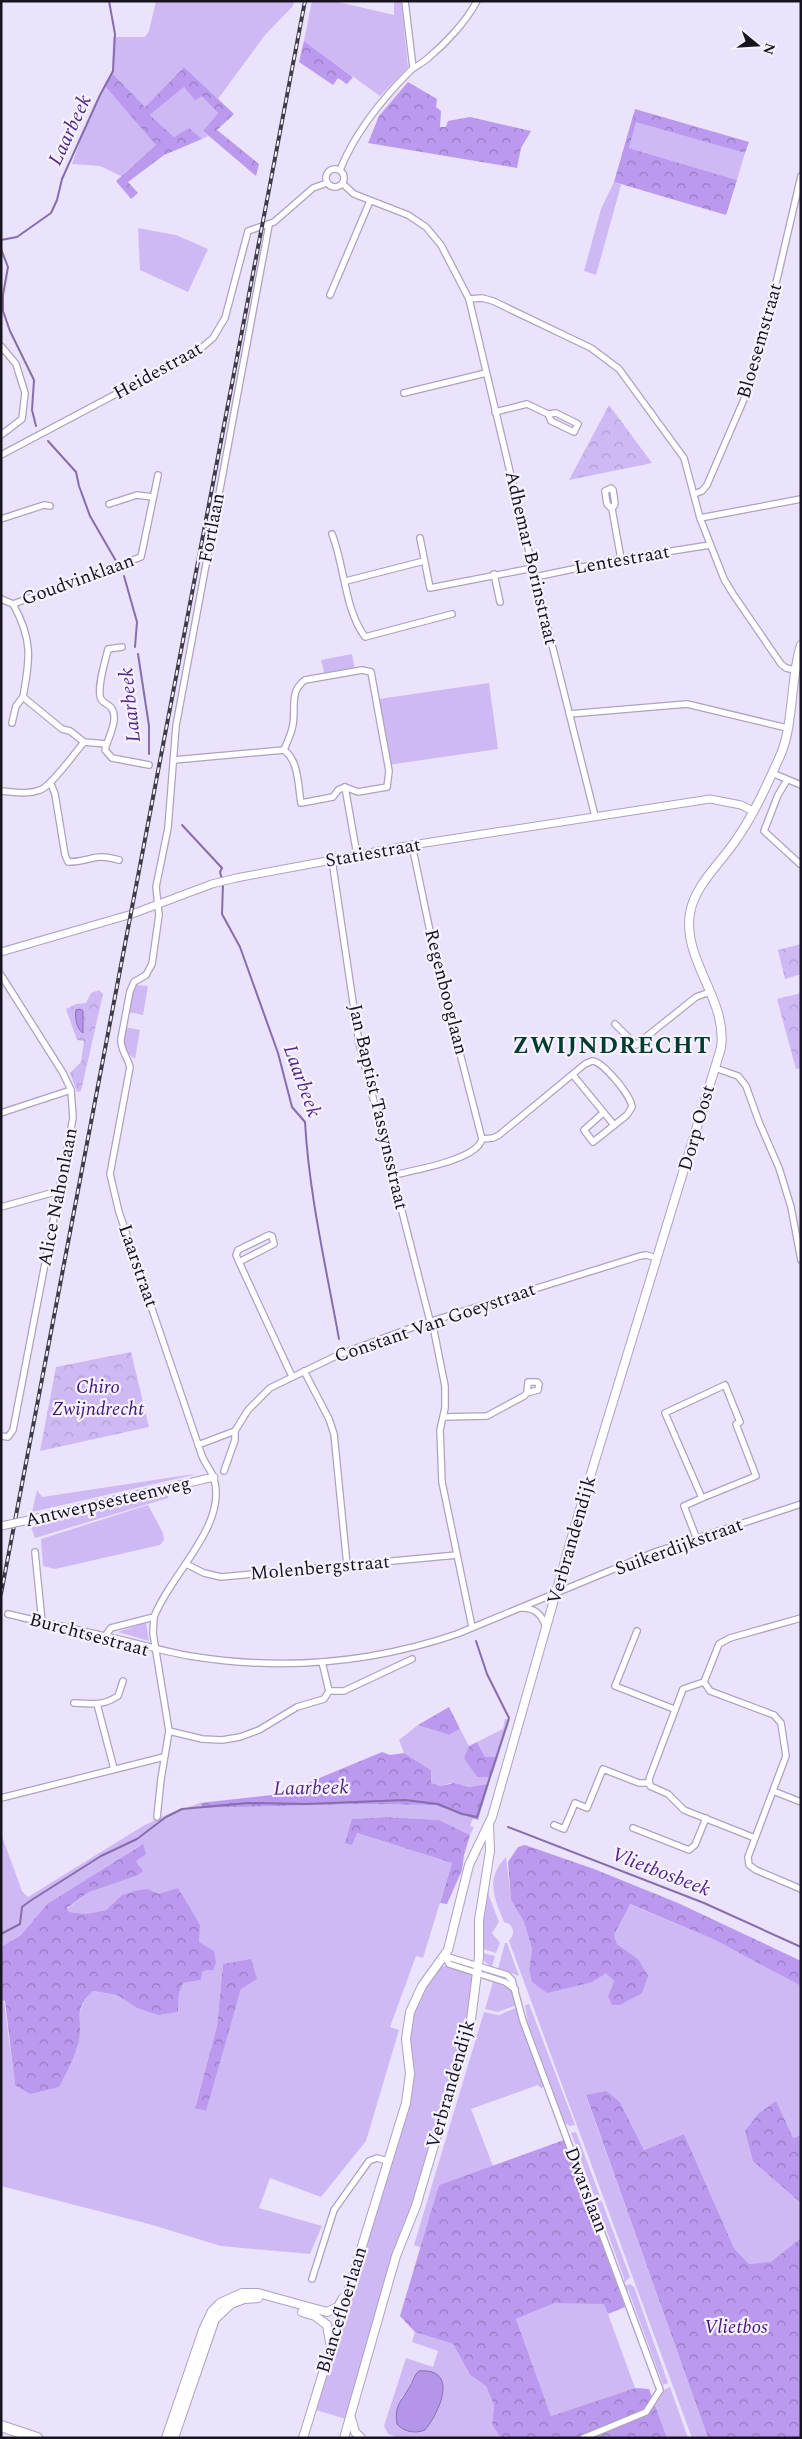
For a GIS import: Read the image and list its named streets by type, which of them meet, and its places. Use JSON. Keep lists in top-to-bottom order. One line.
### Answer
{"streets":{"main road":["Dorp Oost","Verbrandendijk","Blancefloerlaan"],"street":["Bloesemstraat","Heidestraat","Fortlaan","Adhemar Borinstraat","Lentestraat","Goudvinklaan","Statiestraat","Regenbooglaan","Jan Baptist Tassynsstraat","Alice Nahonlaan","Laarstraat","Constant Van Goeystraat","Antwerpsesteenweg","Suikerdijkstraat","Molenbergstraat","Burchtsestraat","Dwarslaan"]},"crossings":[["Heidestraat","Fortlaan"],["Fortlaan","Statiestraat"],["Fortlaan","Laarstraat"],["Adhemar Borinstraat","Lentestraat"],["Adhemar Borinstraat","Statiestraat"],["Statiestraat","Regenbooglaan"],["Statiestraat","Jan Baptist Tassynsstraat"],["Statiestraat","Dorp Oost"],["Statiestraat","Laarstraat"],["Jan Baptist Tassynsstraat","Constant Van Goeystraat"],["Jan Baptist Tassynsstraat","Molenbergstraat"],["Dorp Oost","Constant Van Goeystraat"],["Dorp Oost","Verbrandendijk"],["Laarstraat","Antwerpsesteenweg"],["Laarstraat","Molenbergstraat"],["Constant Van Goeystraat","Verbrandendijk"],["Verbrandendijk","Suikerdijkstraat"],["Verbrandendijk","Blancefloerlaan"]],"districts":["ZWIJNDRECHT"],"water":["Laarbeek","Vlietbosbeek"],"parks":["Chiro Zwijndrecht","Vlietbos"],"north":"right"}
